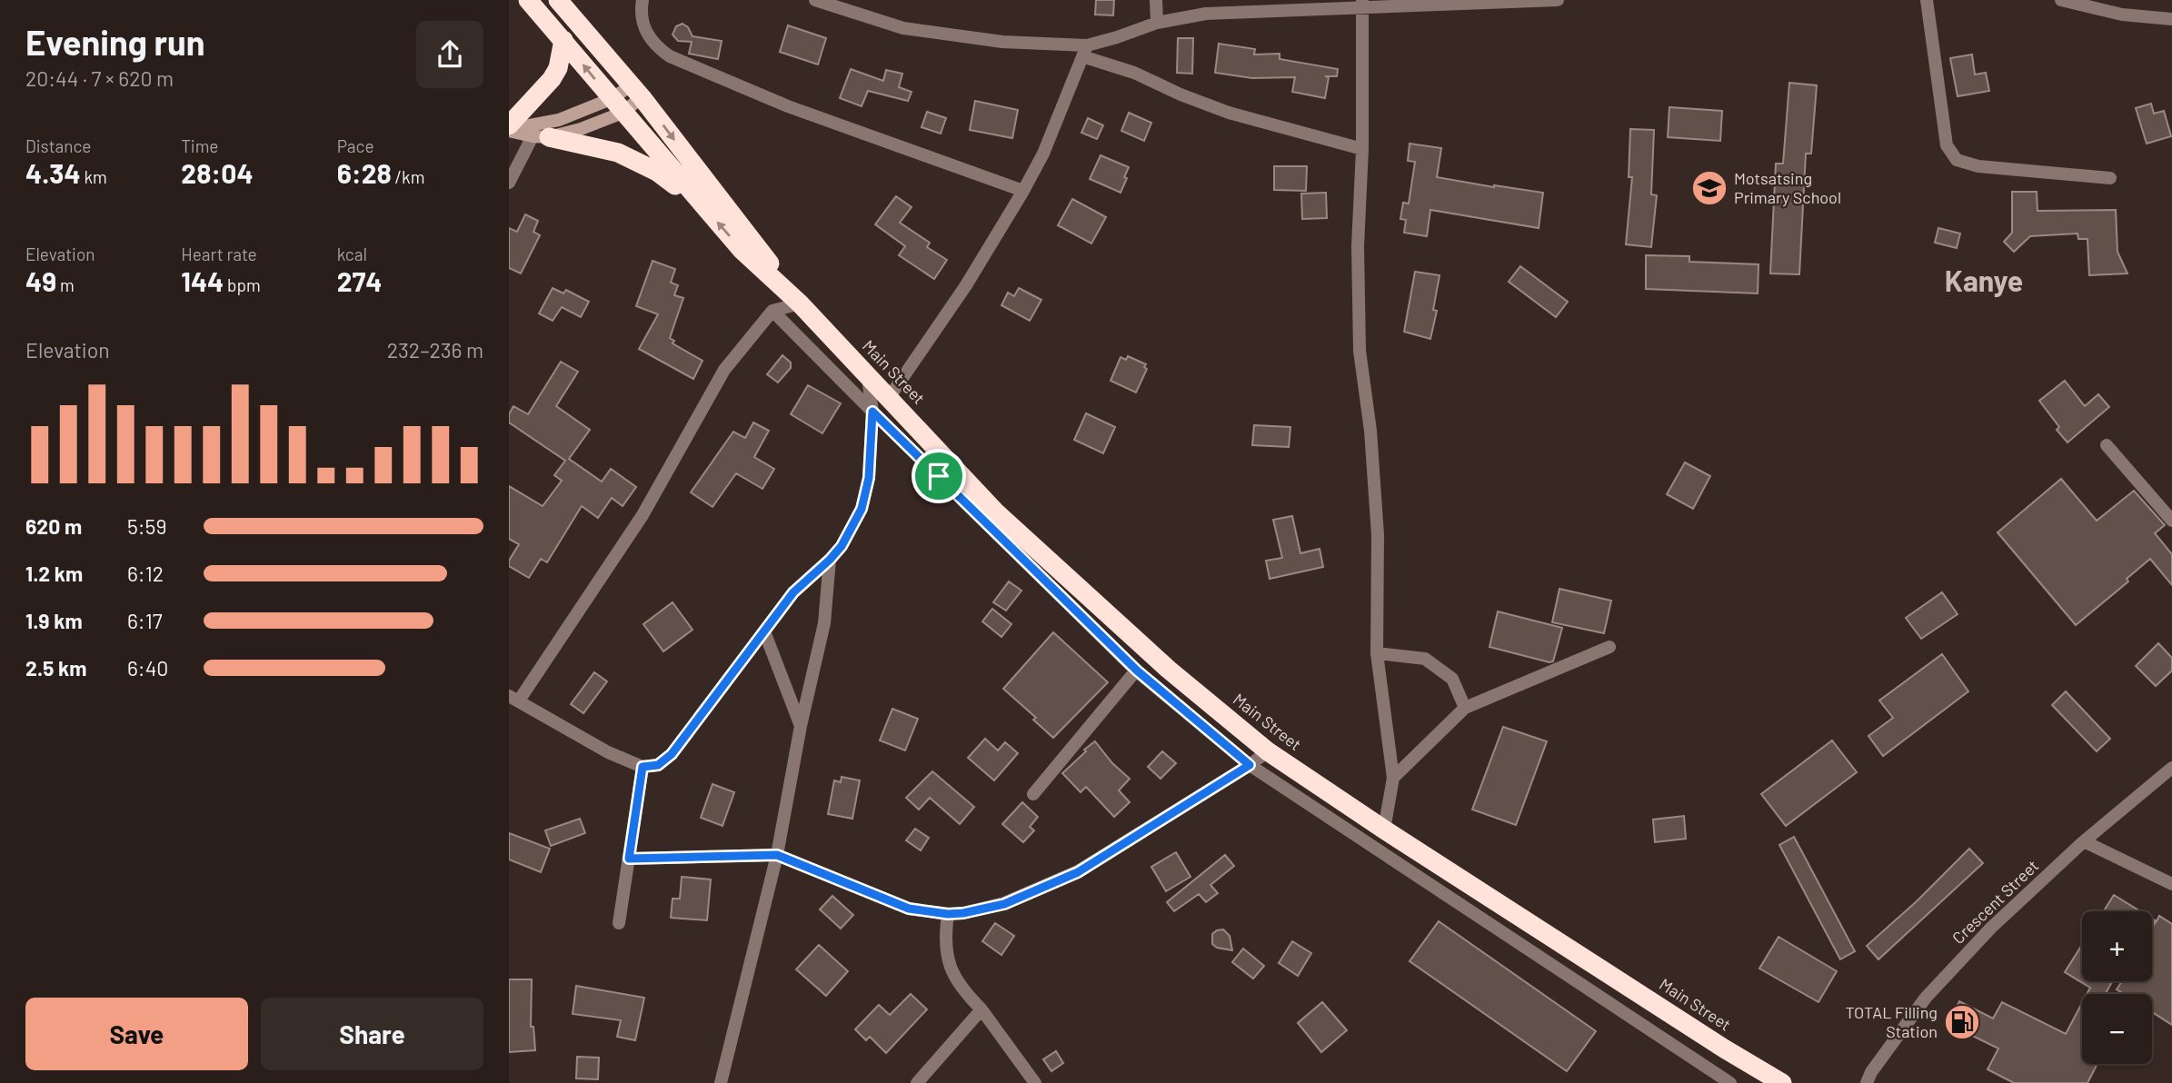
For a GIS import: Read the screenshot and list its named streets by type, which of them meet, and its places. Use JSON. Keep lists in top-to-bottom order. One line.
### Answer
{"streets":{"highway":["Main Street"],"street":["Crescent Street"]},"districts":["Kanye"],"places":{"school or university":["Motsatsing Primary School"],"fuel station":["TOTAL Filling Station"]},"page":{"heading":["Evening run","20:44 · 7 × 620 m"],"stats":[["Distance","4.34 km"],["Time","28:04"],["Pace","6:28 /km"],["Elevation","49 m"],["Heart rate","144 bpm"],["kcal","274"]],"chart":["Elevation","232–236 m"],"list":[{"name":"620 m","note":"5:59"},{"name":"1.2 km","note":"6:12"},{"name":"1.9 km","note":"6:17"},{"name":"2.5 km","note":"6:40"}],"map_buttons":["+","−"],"buttons":["Save","Share"]}}
